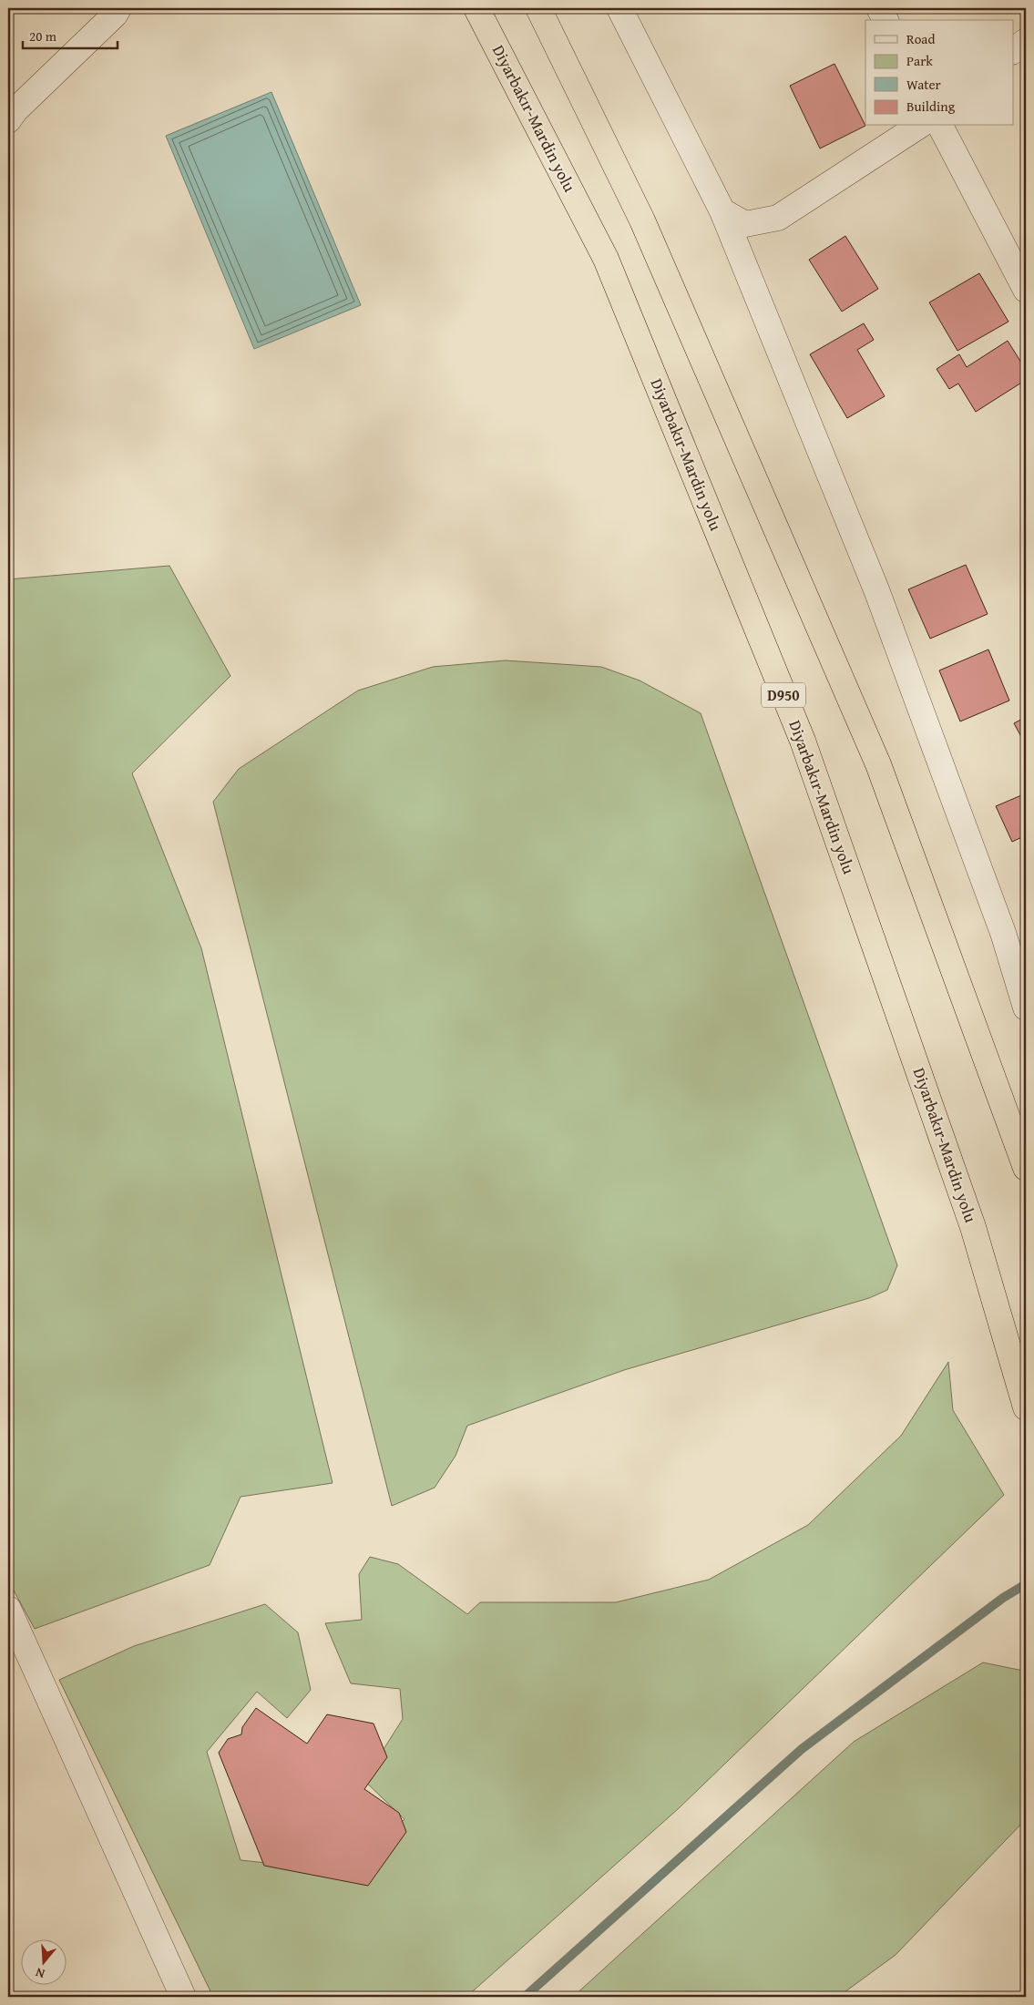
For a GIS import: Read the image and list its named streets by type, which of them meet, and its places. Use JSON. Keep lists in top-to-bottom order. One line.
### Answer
{"streets":{"highway":["Diyarbakır-Mardin yolu","D950"]},"legend":["Road","Park","Water","Building"],"scale_bar":"20 m","north":"bottom"}
